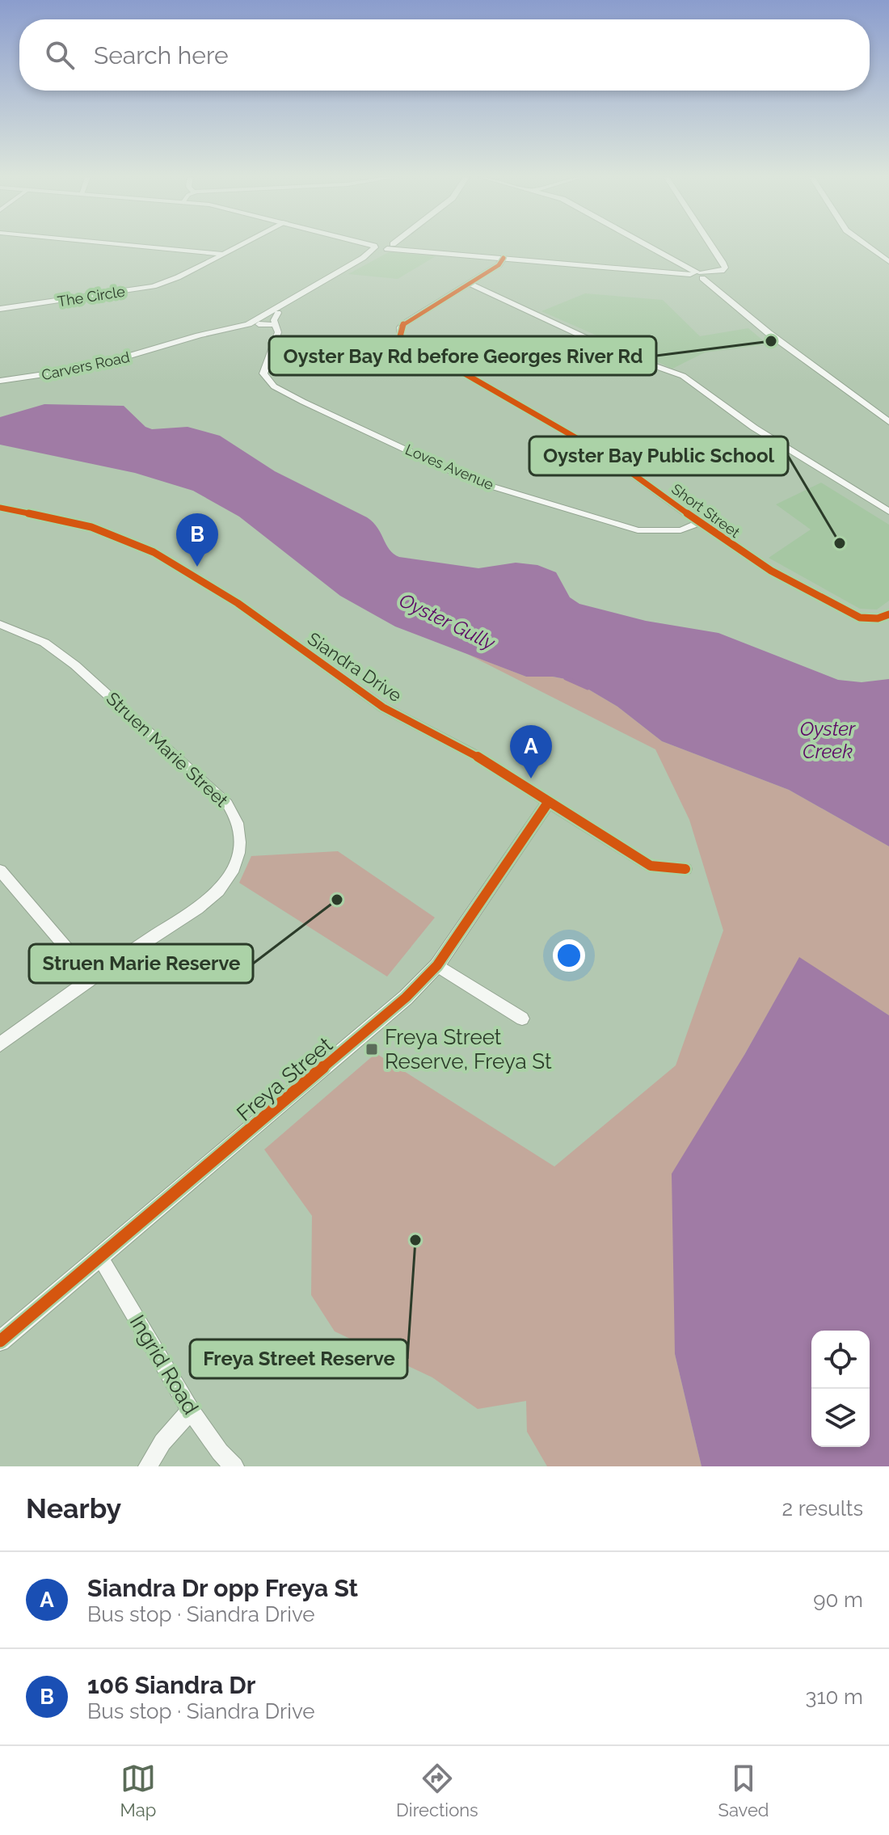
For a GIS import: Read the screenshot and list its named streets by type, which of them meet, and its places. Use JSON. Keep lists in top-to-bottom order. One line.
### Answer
{"streets":{"street":["The Circle","Carvers Road","Loves Avenue","Short Street","Siandra Drive","Struen Marie Street","Freya Street","Ingrid Road"]},"crossings":[["Carvers Road","Loves Avenue"],["Loves Avenue","Short Street"],["Siandra Drive","Freya Street"],["Freya Street","Ingrid Road"]],"water":["Oyster Gully","Oyster Creek"],"places":{"other":["Oyster Bay Rd before Georges River Rd","Oyster Bay Public School","Struen Marie Reserve","Freya Street Reserve"],"transit":["Freya Street Reserve, Freya St"]},"page":{"search":"Search here","pins":["B","A"],"heading":["Nearby","2 results"],"list":[{"mark":"A","name":"Siandra Dr opp Freya St","note":"Bus stop · Siandra Drive","value":"90 m"},{"mark":"B","name":"106 Siandra Dr","note":"Bus stop · Siandra Drive","value":"310 m"}],"nav":["Map","Directions","Saved"]}}
